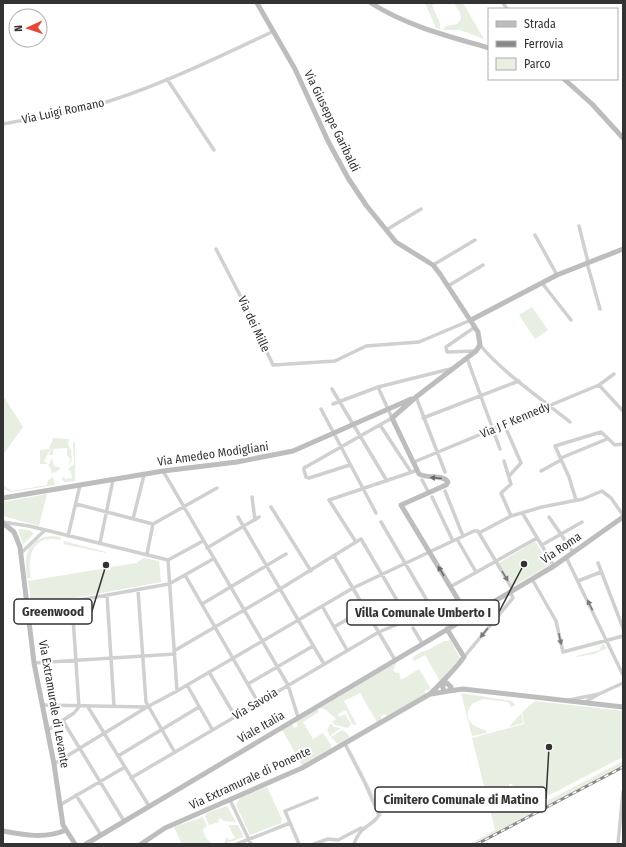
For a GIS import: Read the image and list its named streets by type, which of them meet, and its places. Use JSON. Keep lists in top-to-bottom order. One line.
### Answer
{"streets":{"main road":["Via Giuseppe Garibaldi","Via Amedeo Modigliani","Via Roma","Via Extramurale di Levante","Viale Italia","Via Extramurale di Ponente"],"street":["Via Luigi Romano","Via dei Mille","Via J F Kennedy","Via Savoia"]},"crossings":[["Via Luigi Romano","Via Giuseppe Garibaldi"],["Via Giuseppe Garibaldi","Via dei Mille"],["Via Roma","Viale Italia"]],"places":["Villa Comunale Umberto I","Greenwood","Cimitero Comunale di Matino"],"legend":["Strada","Ferrovia","Parco"],"north":"left"}
